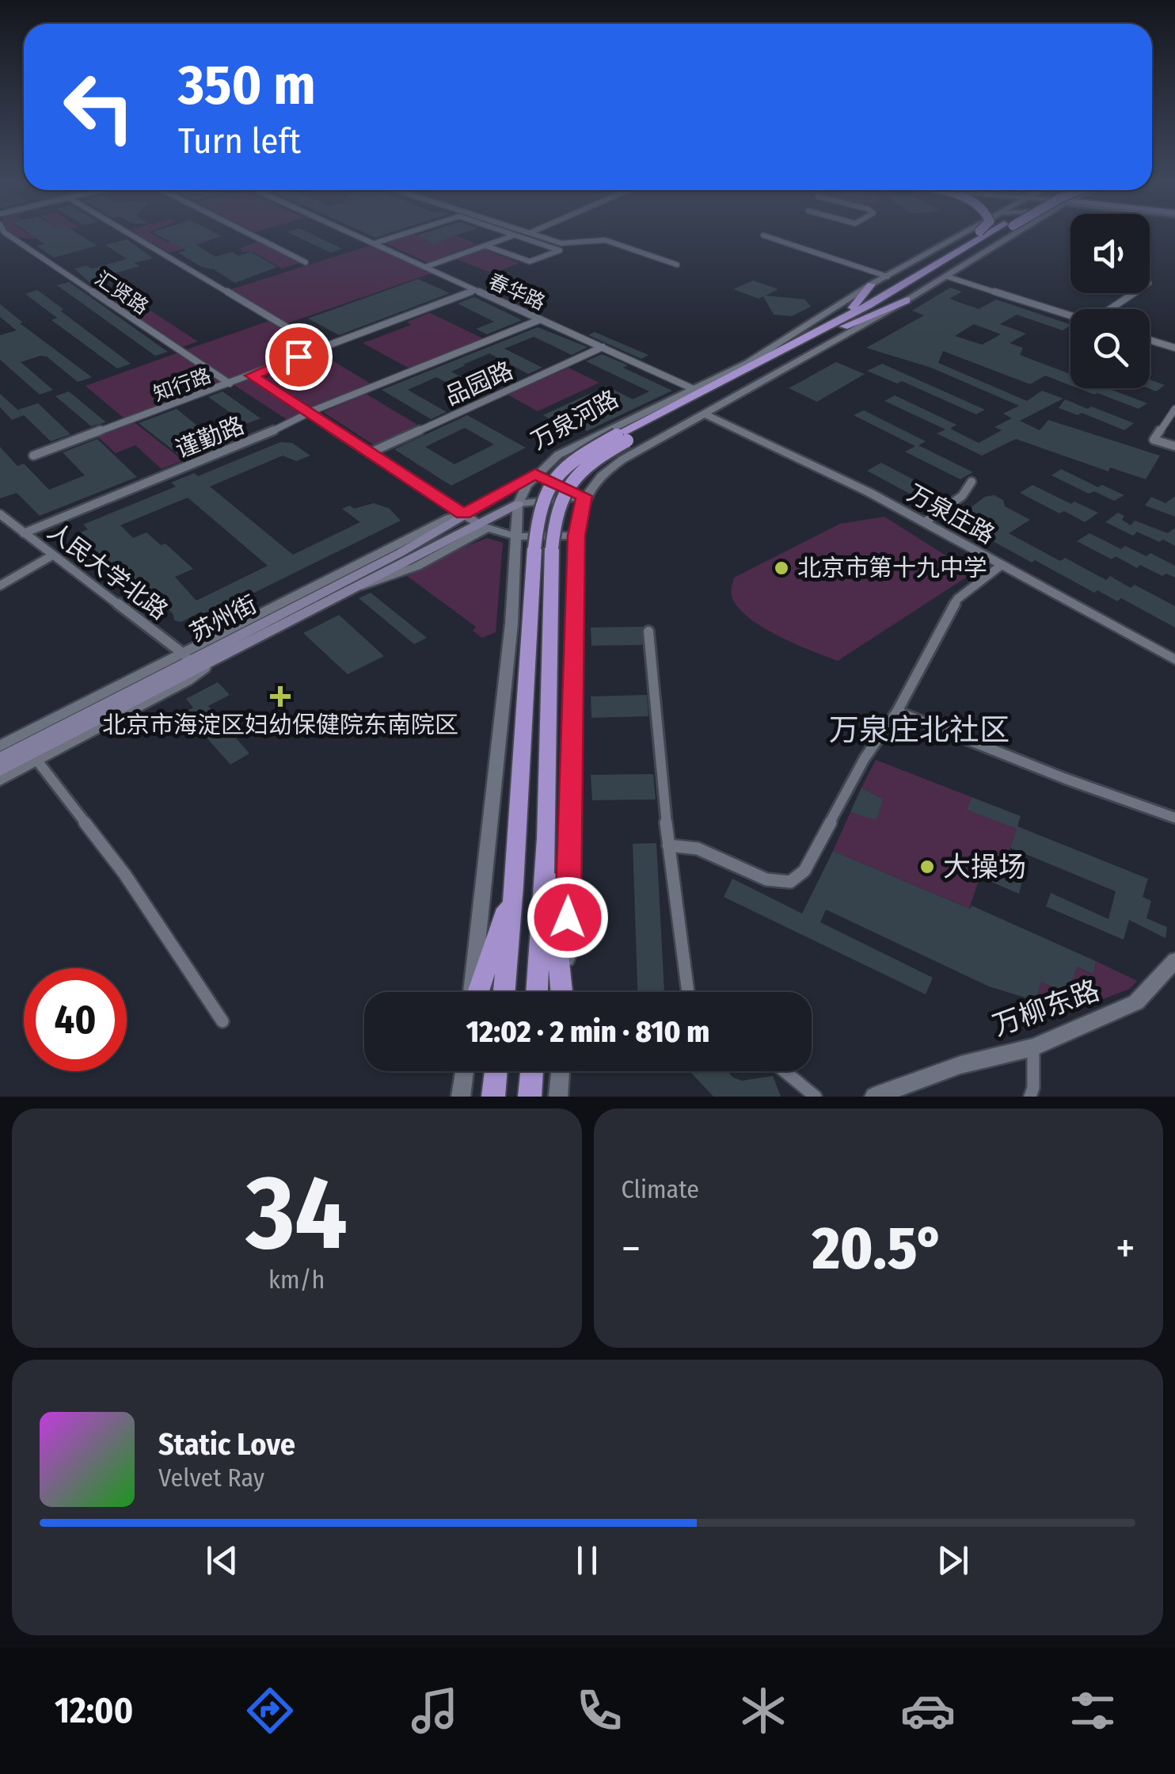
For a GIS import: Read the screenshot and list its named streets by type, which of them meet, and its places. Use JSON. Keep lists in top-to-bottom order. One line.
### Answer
{"streets":{"highway":["万泉河路"],"main road":["苏州街"],"street":["春华路","汇贤路","品园路","知行路","谨勤路","万泉庄路","人民大学北路","万柳东路"]},"crossings":[["春华路","品园路"],["春华路","知行路"],["春华路","万泉河路"],["春华路","谨勤路"],["汇贤路","知行路"],["万泉河路","苏州街"],["谨勤路","人民大学北路"],["人民大学北路","苏州街"]],"districts":["万泉庄北社区"],"places":{"other":["北京市第十九中学","大操场"],"health":["北京市海淀区妇幼保健院东南院区"]},"page":{"turn":["350 m","Turn left"],"limit":"40","trip":"12:02 · 2 min · 810 m","tile":[["34","km/h"],"Climate"],"heat":["−","20.5°","+"],"song":["Static Love","Velvet Ray"],"tabs":"12:00"}}
